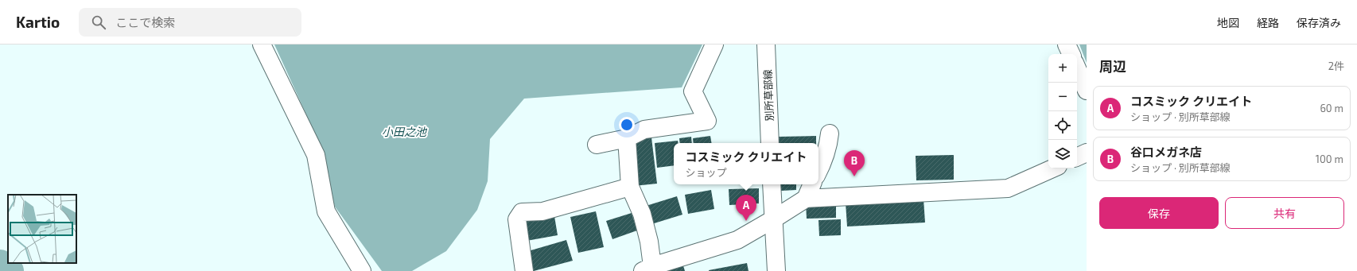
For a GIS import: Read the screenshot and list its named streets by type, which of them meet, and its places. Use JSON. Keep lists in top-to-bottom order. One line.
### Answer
{"streets":{"street":["別所草部線"]},"water":["小田之池"],"page":{"header":"Kartio","search":"ここで検索","nav":["地図","経路","保存済み"],"heading":["周辺","2件"],"map_buttons":["+","−"],"list":[{"mark":"A","name":"コスミック クリエイト","note":"ショップ · 別所草部線","value":"60 m"},{"mark":"B","name":"谷口メガネ店","note":"ショップ · 別所草部線","value":"100 m"}],"popup":["コスミック クリエイト","ショップ"],"pins":["B","A"],"buttons":["保存","共有"]}}
